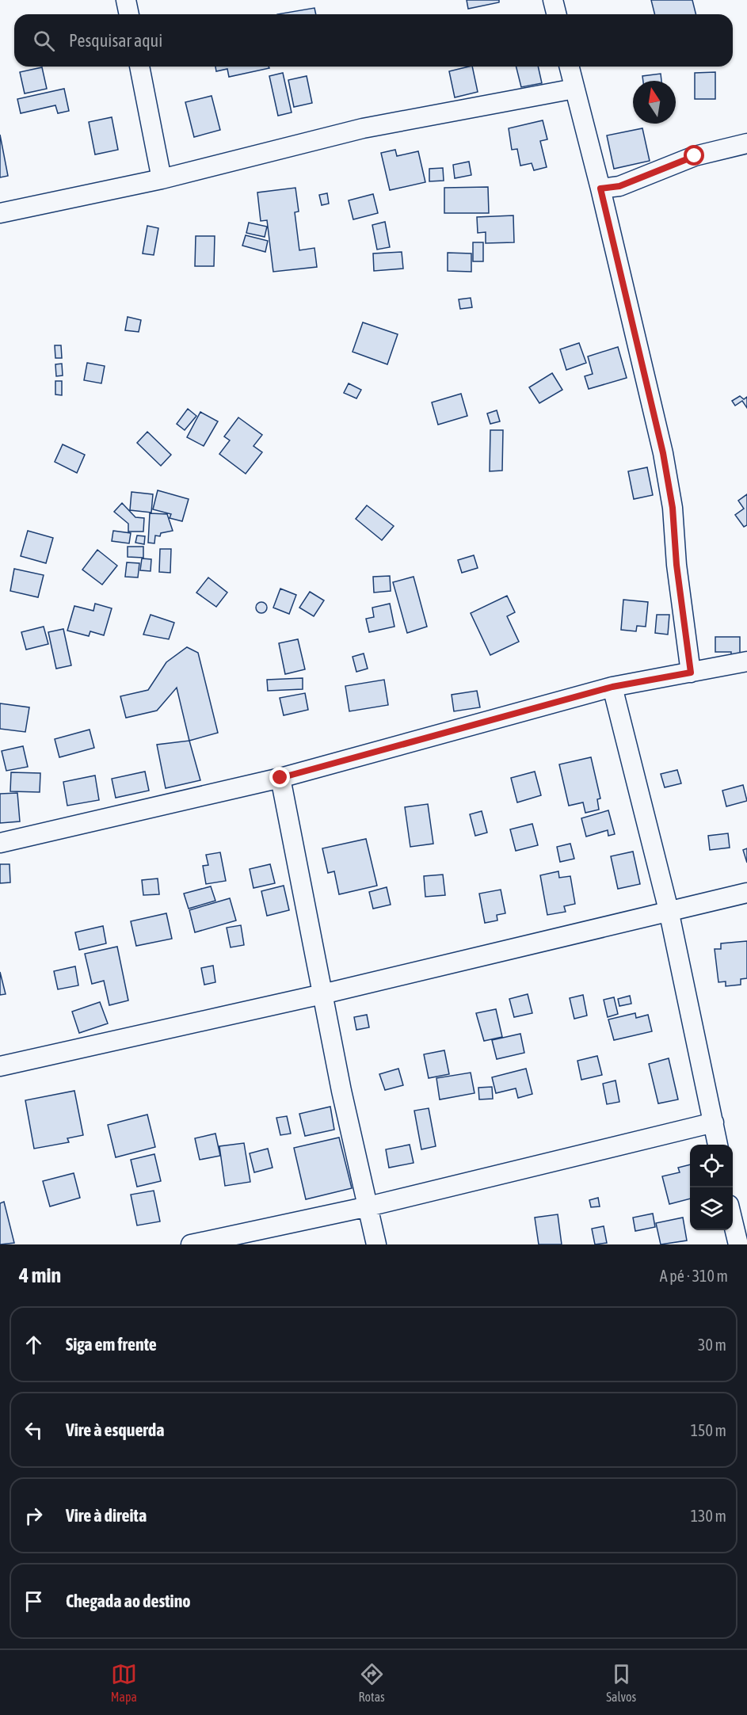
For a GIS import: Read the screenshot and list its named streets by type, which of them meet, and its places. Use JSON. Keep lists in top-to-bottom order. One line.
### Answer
{"north":"top","page":{"search":"Pesquisar aqui","heading":["4 min","A pé · 310 m"],"list":[["Siga em frente","30 m"],["Vire à esquerda","150 m"],["Vire à direita","130 m"],"Chegada ao destino"],"nav":["Mapa","Rotas","Salvos"]}}
